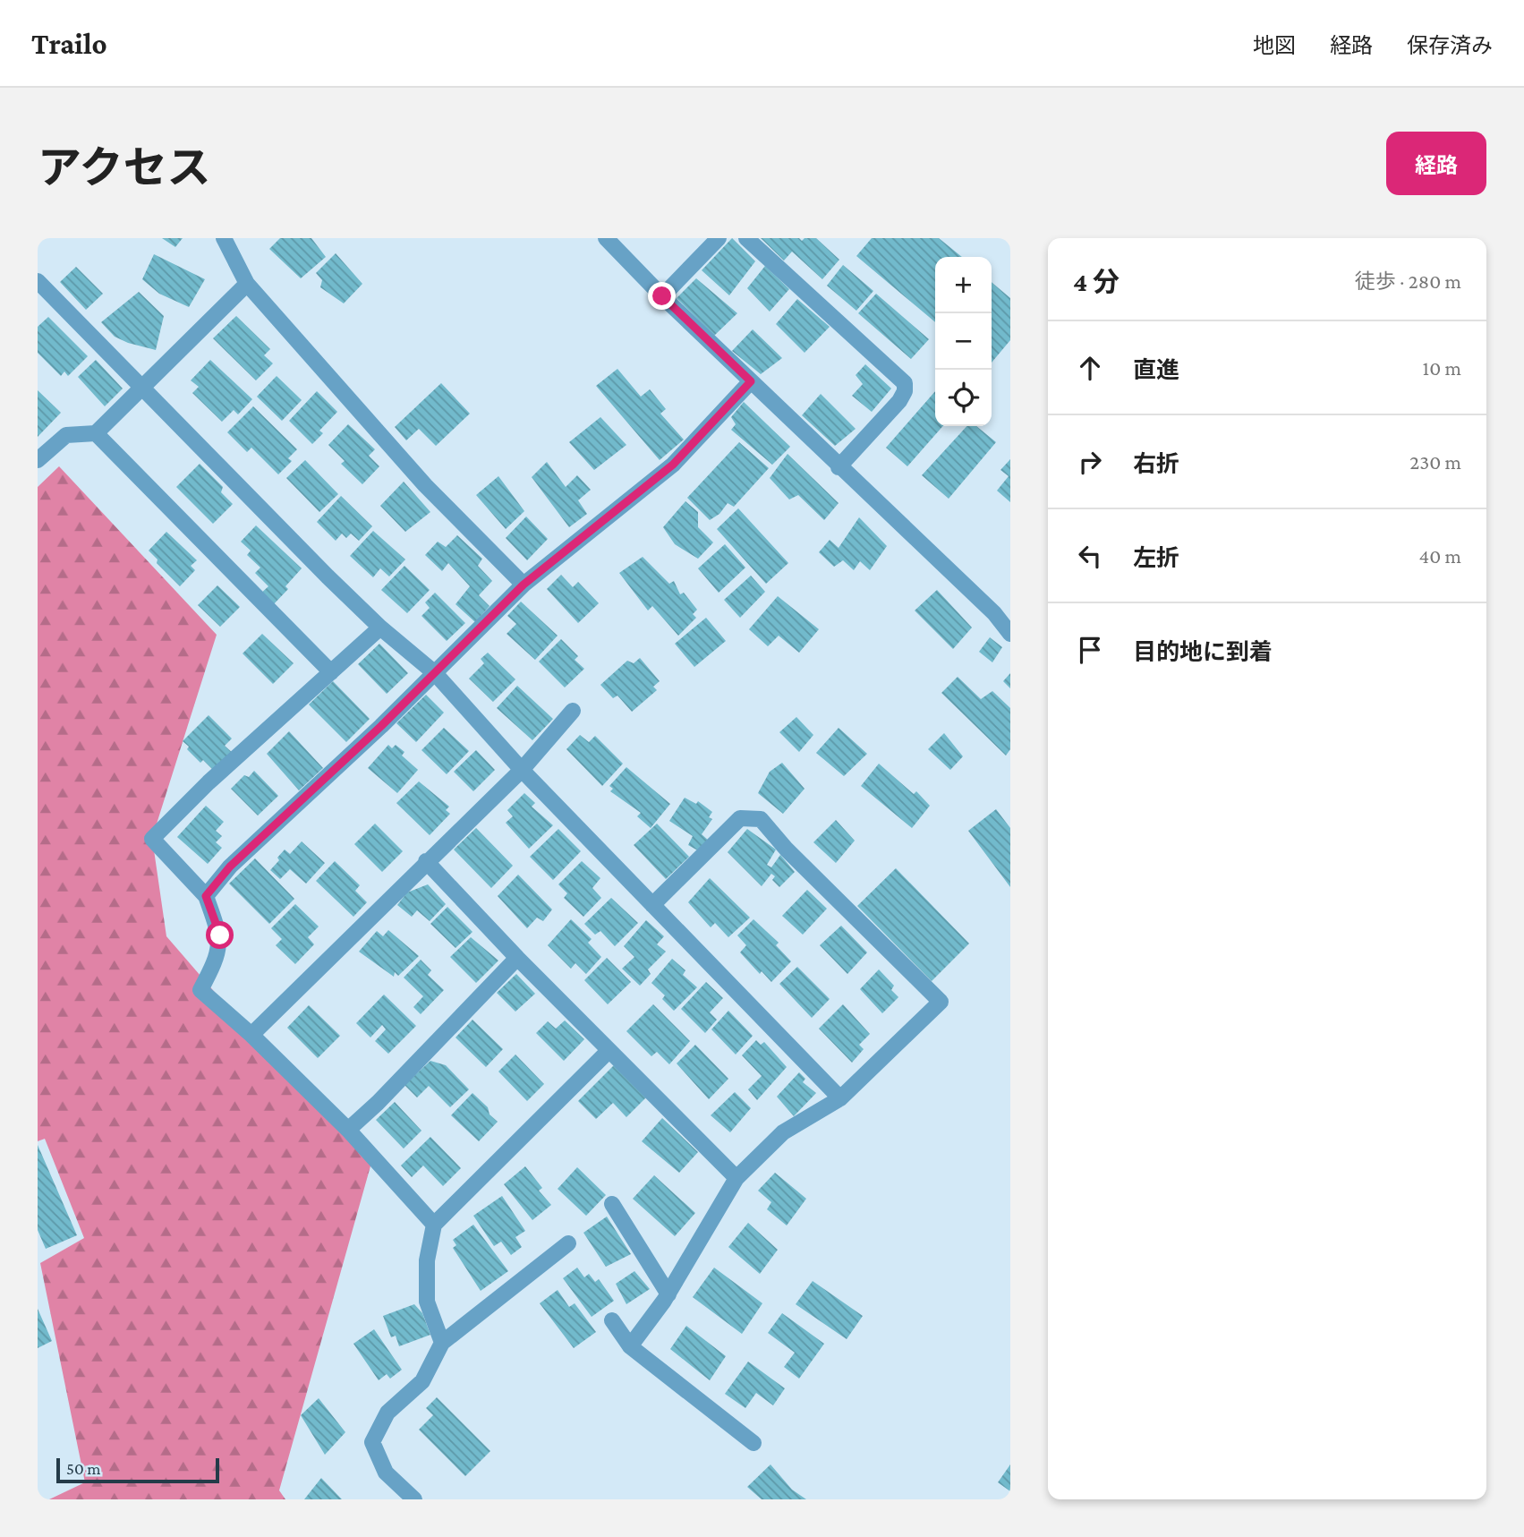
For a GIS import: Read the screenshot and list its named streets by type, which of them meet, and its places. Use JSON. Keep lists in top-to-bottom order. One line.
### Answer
{"scale_bar":"50 m","page":{"header":"Trailo","nav":["地図","経路","保存済み"],"title":"アクセス","buttons":"経路","heading":["4 分","徒歩 · 280 m"],"map_buttons":["+","−"],"list":[["直進","10 m"],["右折","230 m"],["左折","40 m"],"目的地に到着"],"scale":"50 m"}}
